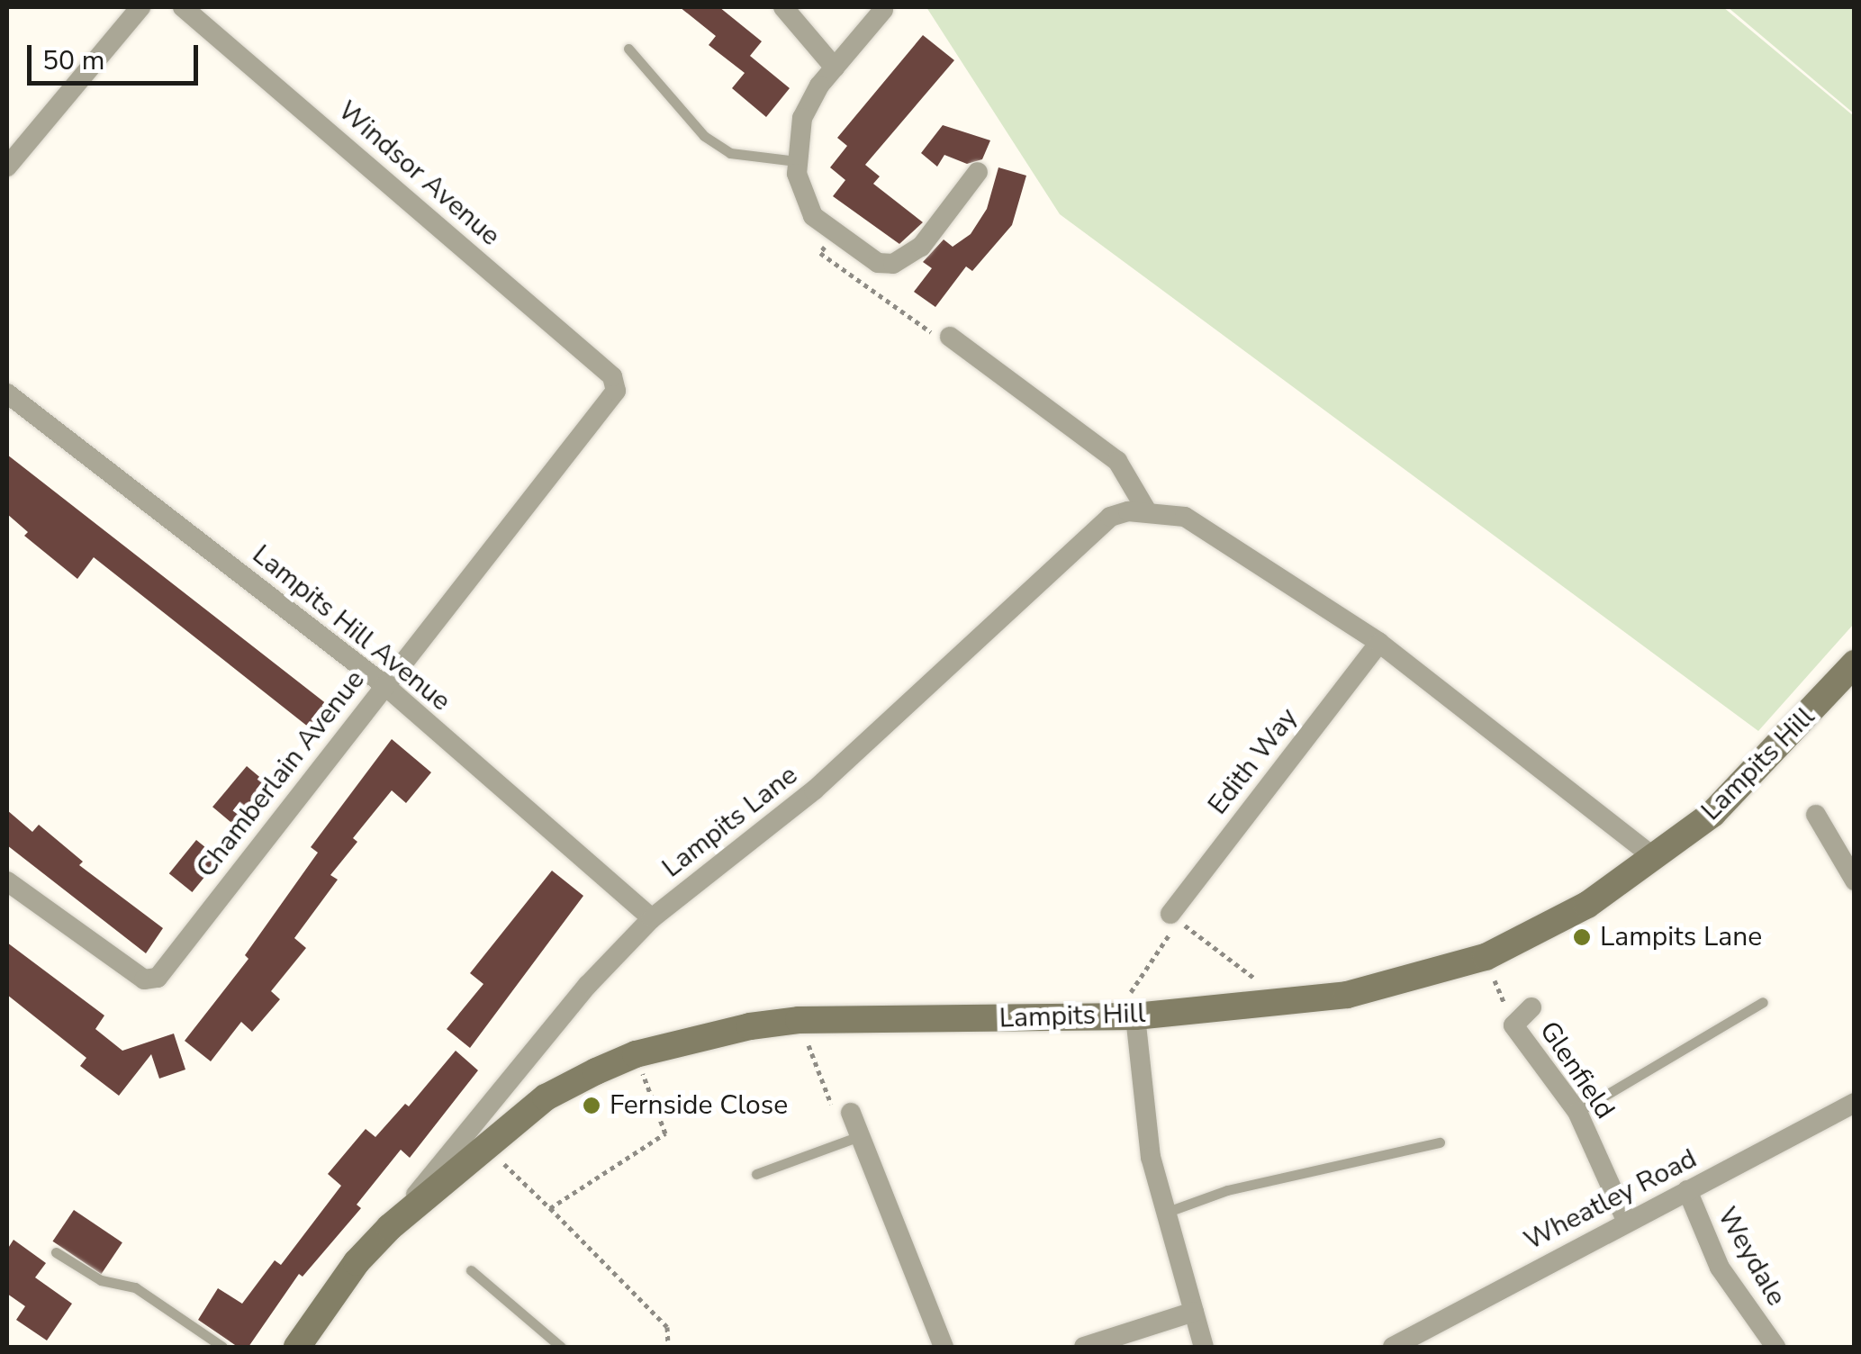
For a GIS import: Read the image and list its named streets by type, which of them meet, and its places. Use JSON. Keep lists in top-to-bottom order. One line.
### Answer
{"streets":{"main road":["Lampits Hill"],"street":["Windsor Avenue","Lampits Hill Avenue","Edith Way","Chamberlain Avenue","Lampits Lane","Glenfield","Wheatley Road","Weydale"]},"crossings":[["Windsor Avenue","Chamberlain Avenue"],["Lampits Hill Avenue","Chamberlain Avenue"],["Lampits Hill Avenue","Lampits Lane"],["Edith Way","Lampits Lane"],["Lampits Hill","Lampits Lane"],["Glenfield","Wheatley Road"],["Wheatley Road","Weydale"]],"places":["Lampits Lane","Fernside Close"],"scale_bar":"50 m"}
